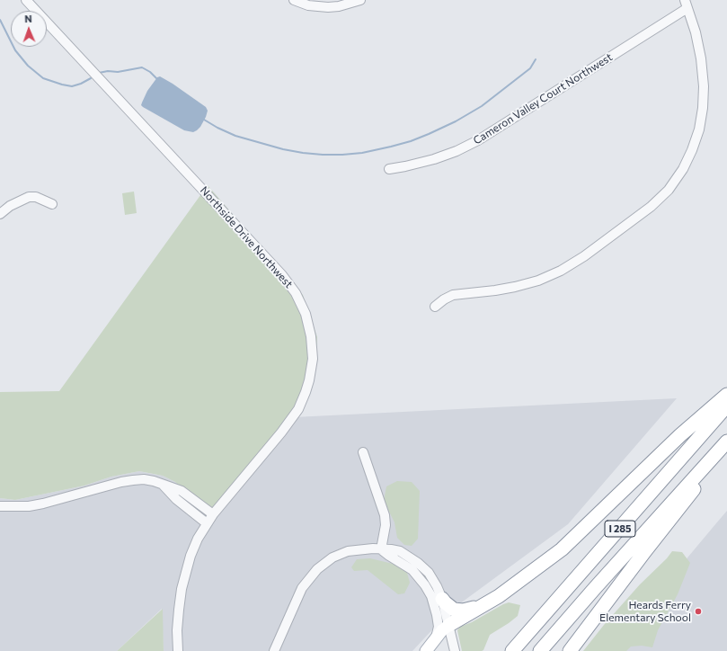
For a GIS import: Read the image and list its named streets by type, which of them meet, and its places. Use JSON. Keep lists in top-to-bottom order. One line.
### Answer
{"streets":{"highway":["I 285"],"street":["Cameron Valley Court Northwest","Northside Drive Northwest"]},"places":["Heards Ferry Elementary School"],"north":"top"}
